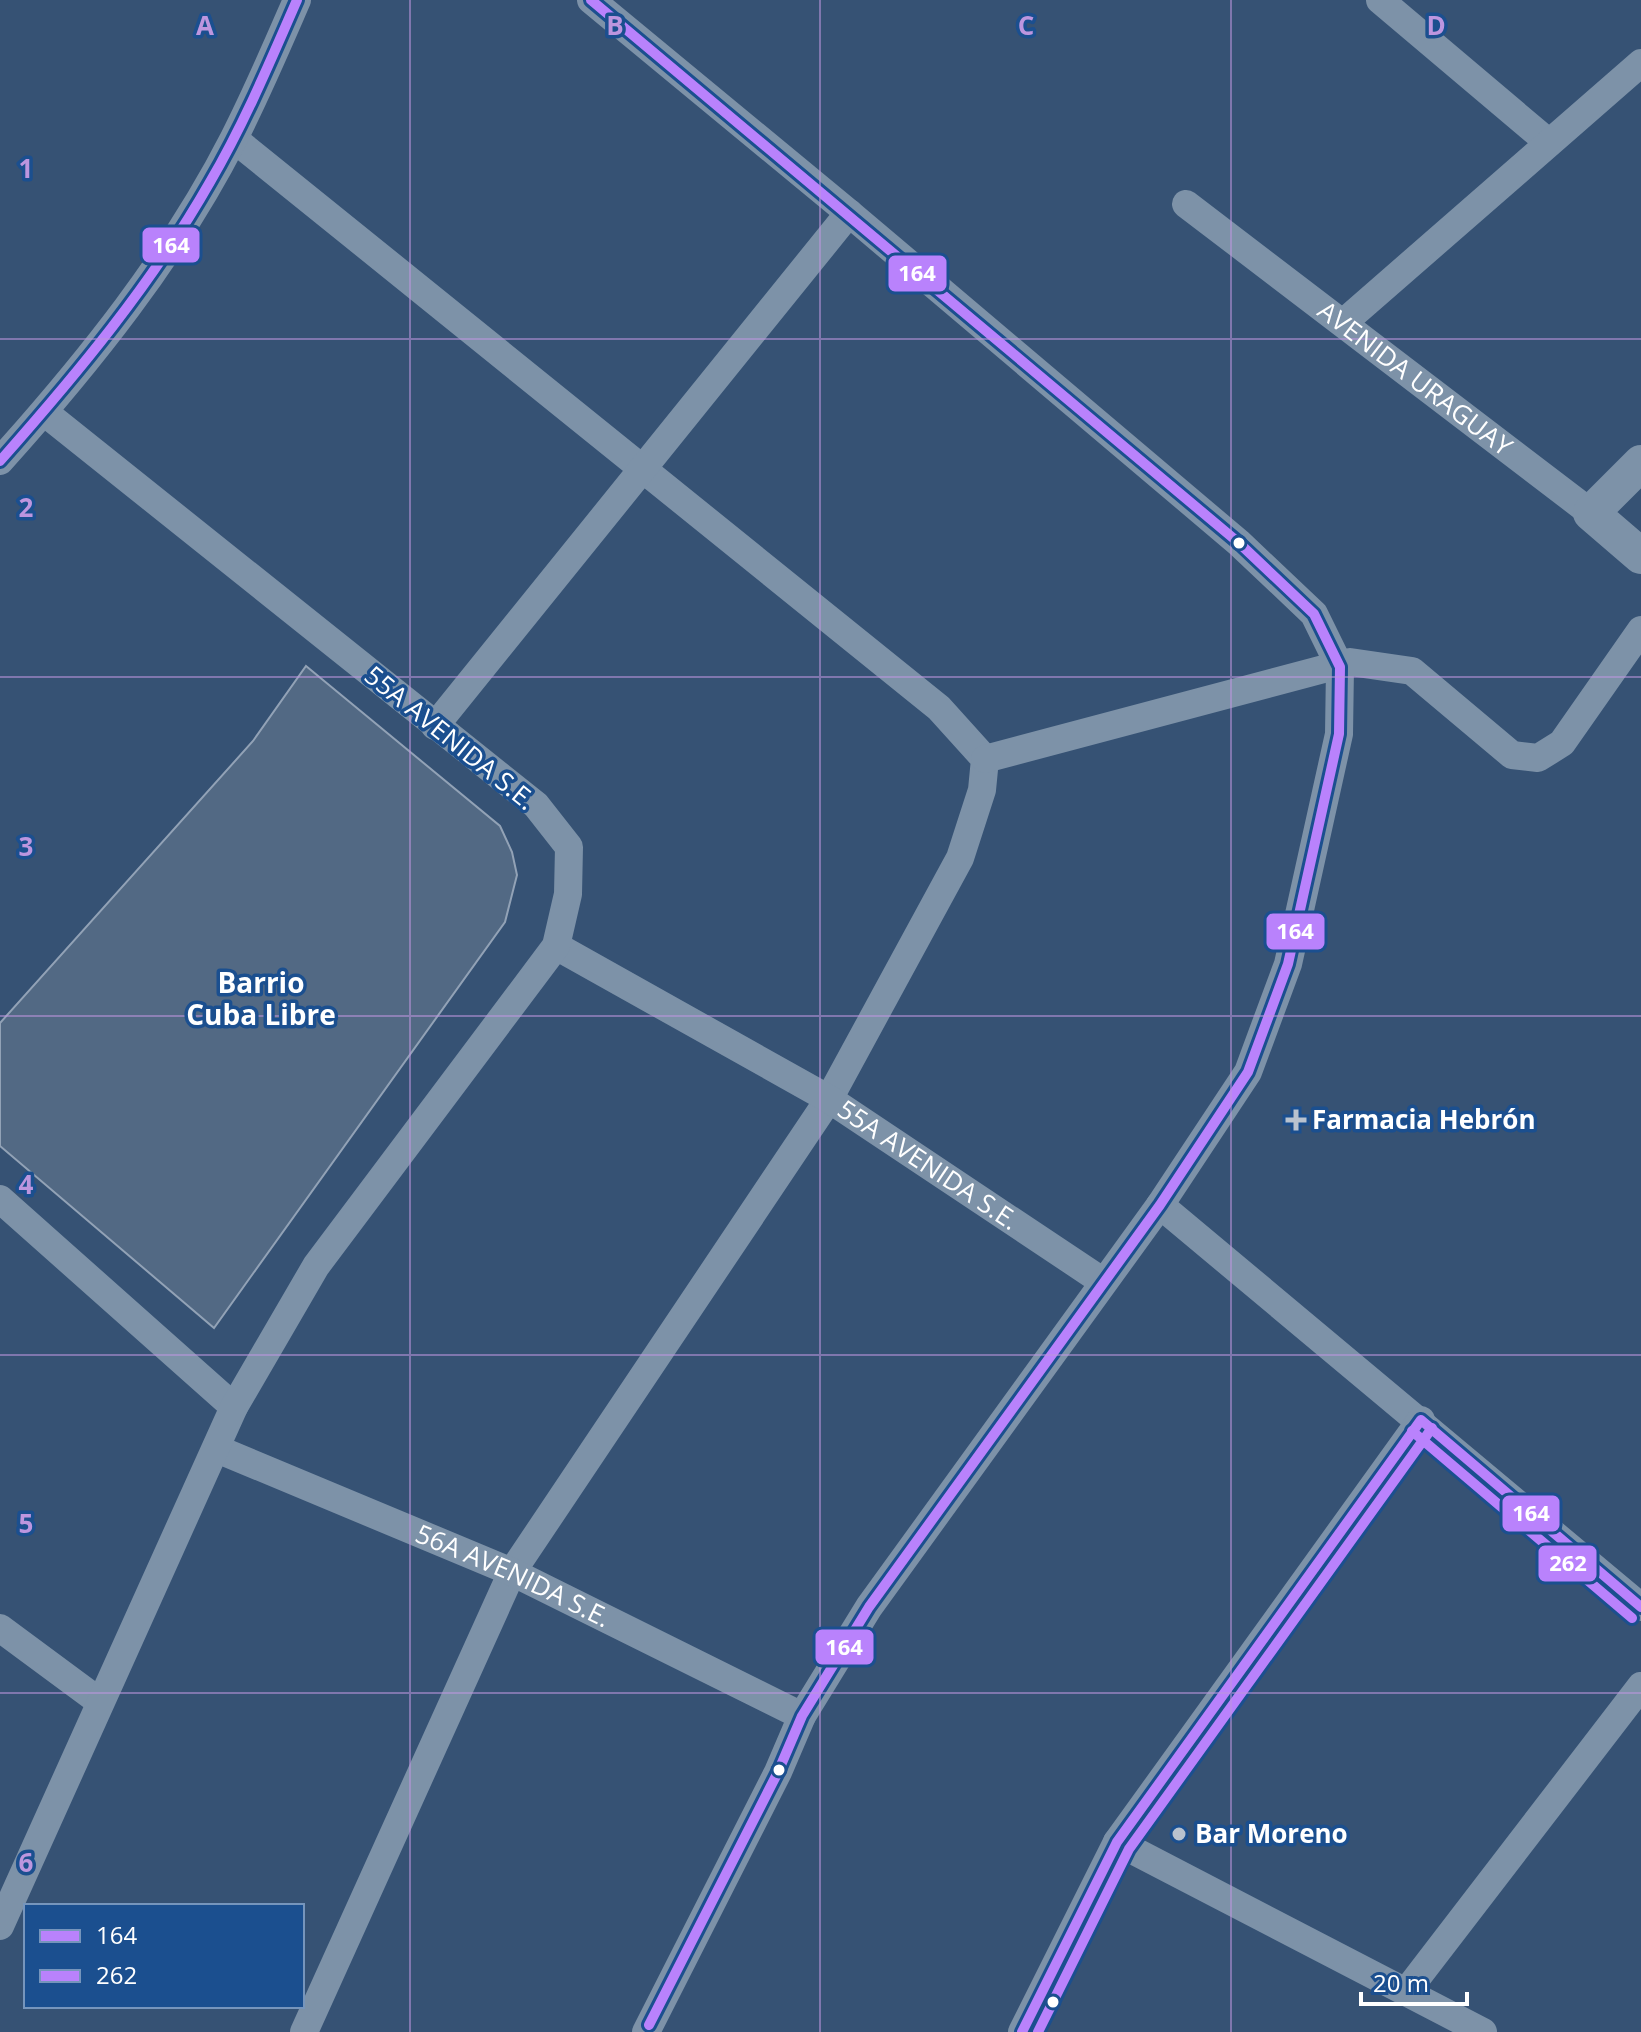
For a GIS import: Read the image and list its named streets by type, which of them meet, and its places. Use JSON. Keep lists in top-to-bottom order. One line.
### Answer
{"streets":{"street":["AVENIDA URAGUAY","55A AVENIDA S.E.","56A AVENIDA S.E."]},"districts":["Barrio Cuba Libre"],"places":{"health":["Farmacia Hebrón"],"other":["Bar Moreno"]},"lines":["transit line 164","transit line 262"],"legend":["164","262"],"scale_bar":"20 m","grid":{"columns":["A","B","C","D"],"rows":["1","2","3","4","5","6"]}}
